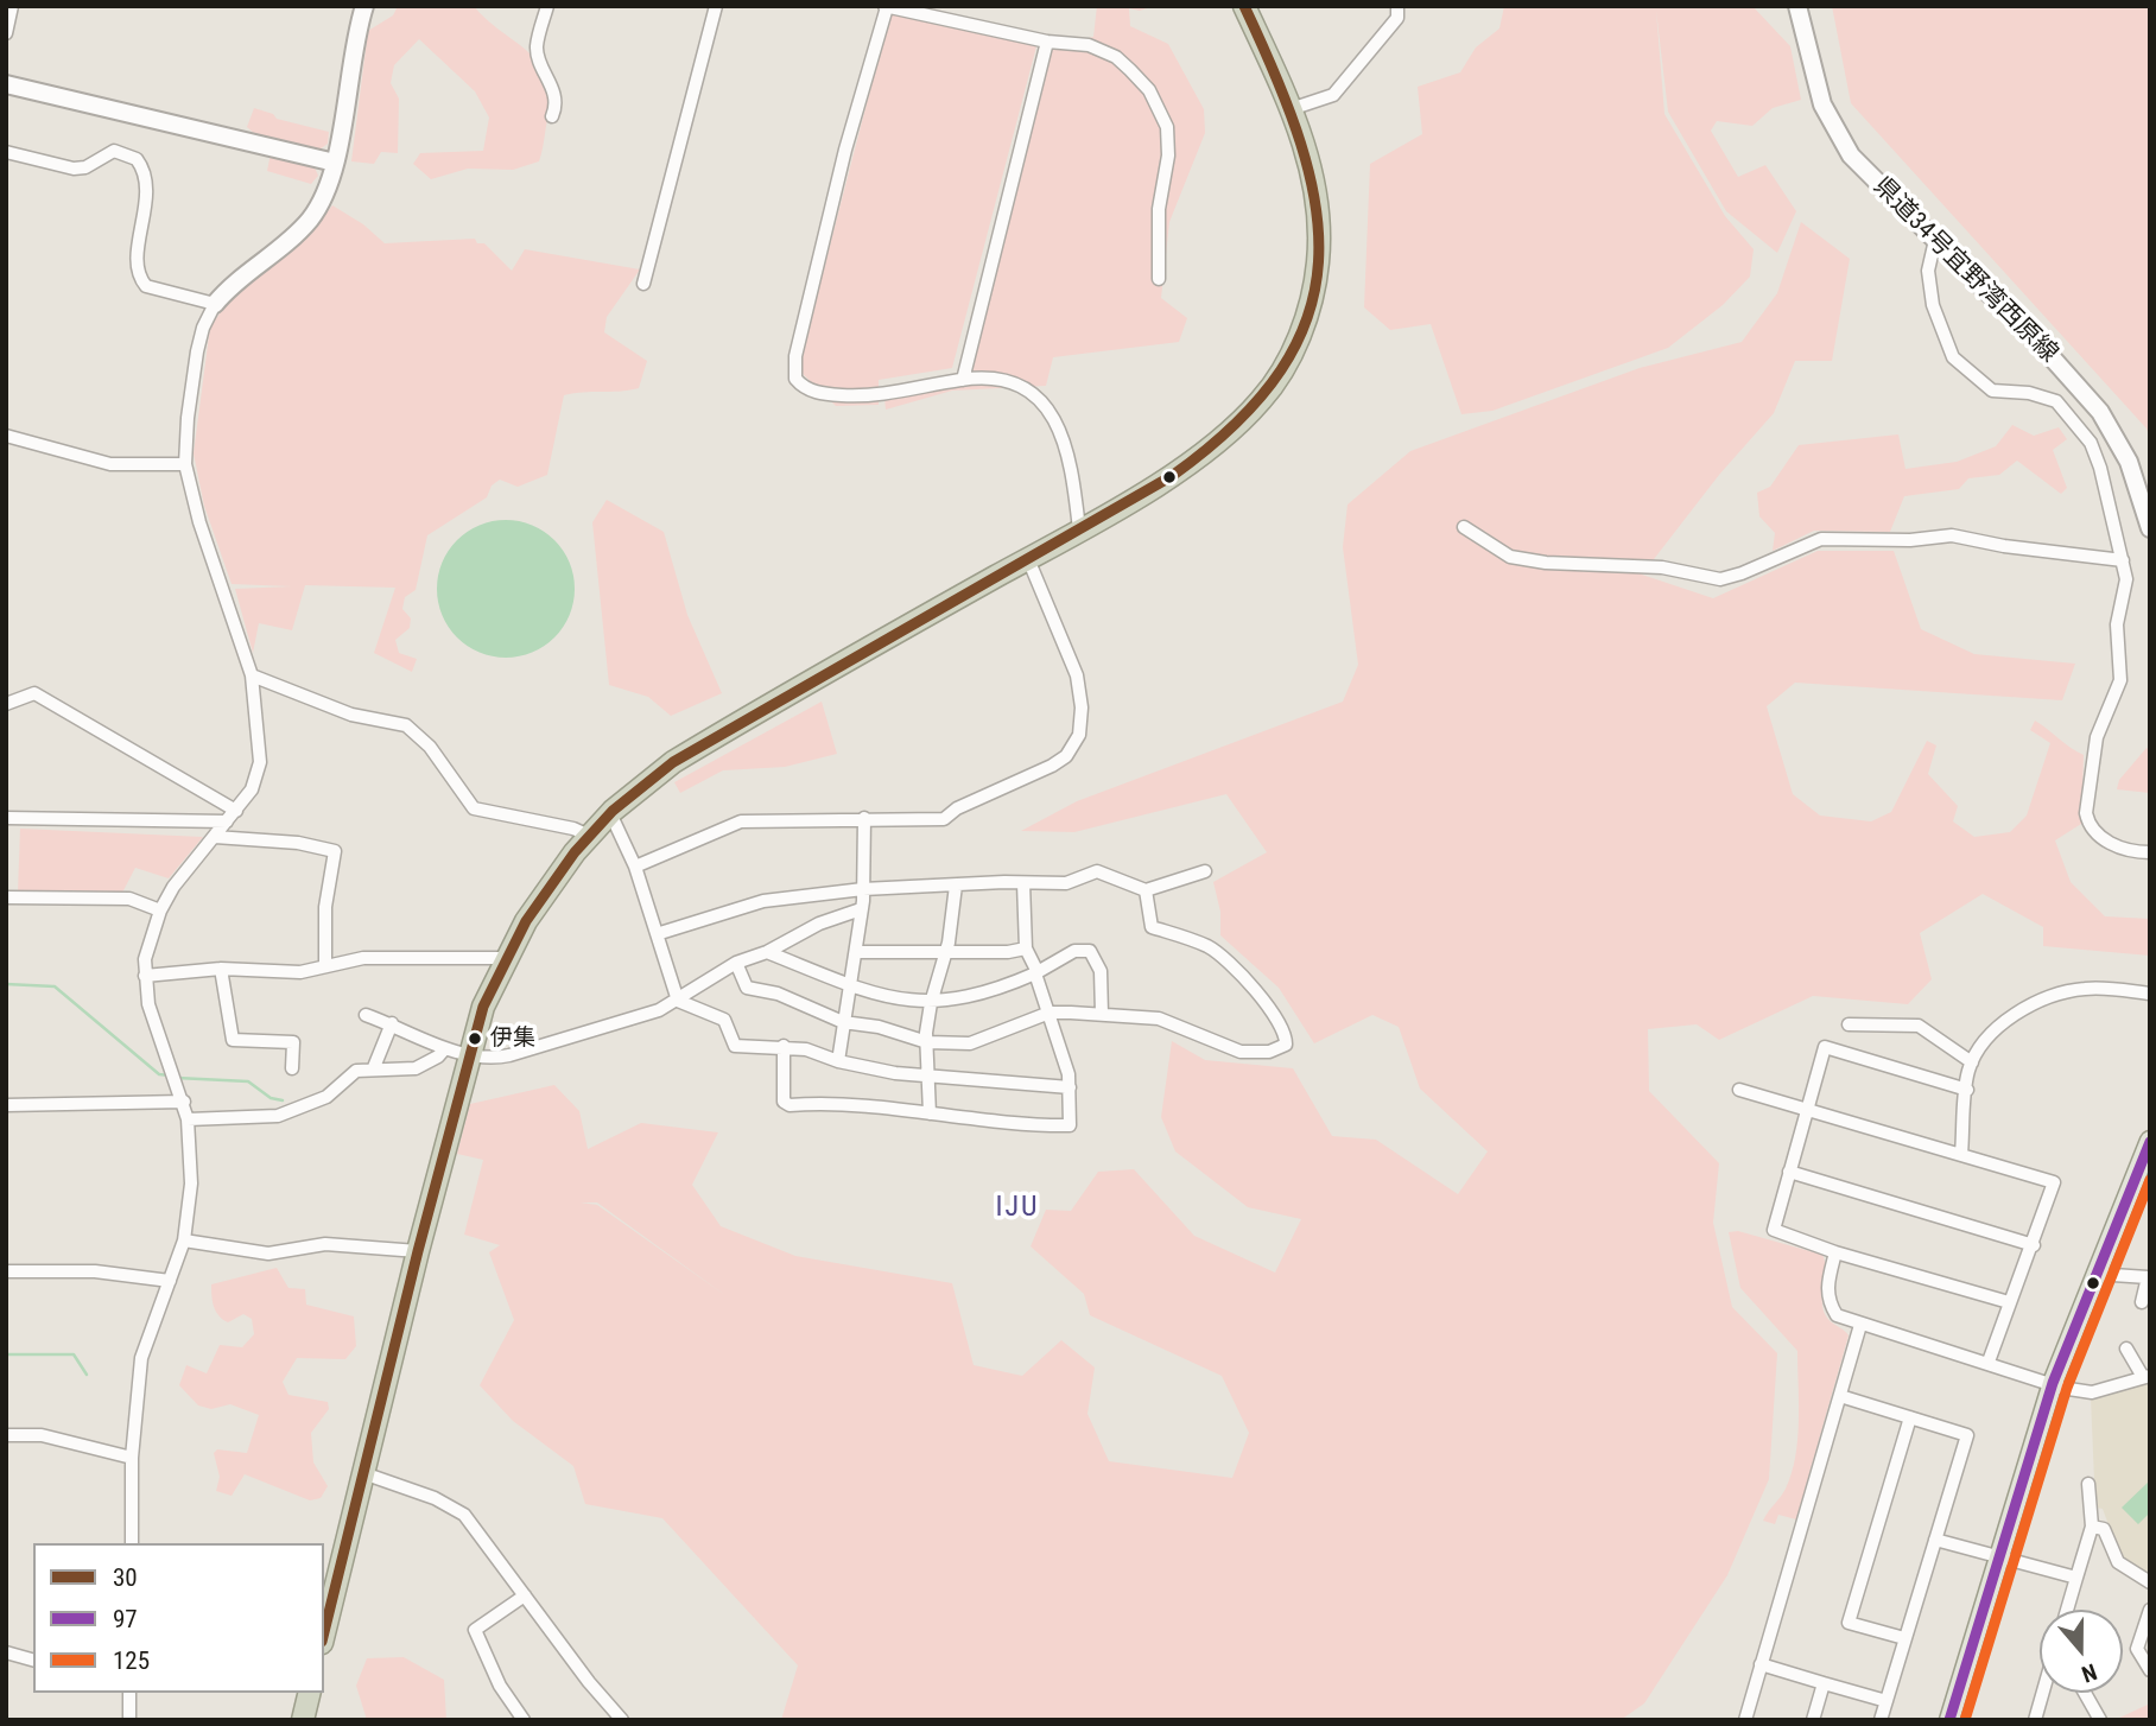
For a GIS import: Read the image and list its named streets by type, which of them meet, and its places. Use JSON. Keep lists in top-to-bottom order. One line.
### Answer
{"streets":{"street":["県道34号宜野湾西原線"]},"districts":["IJU"],"places":["伊集"],"lines":["transit line 30","transit line 97","transit line 125"],"legend":["30","97","125"],"north":"bottom"}
